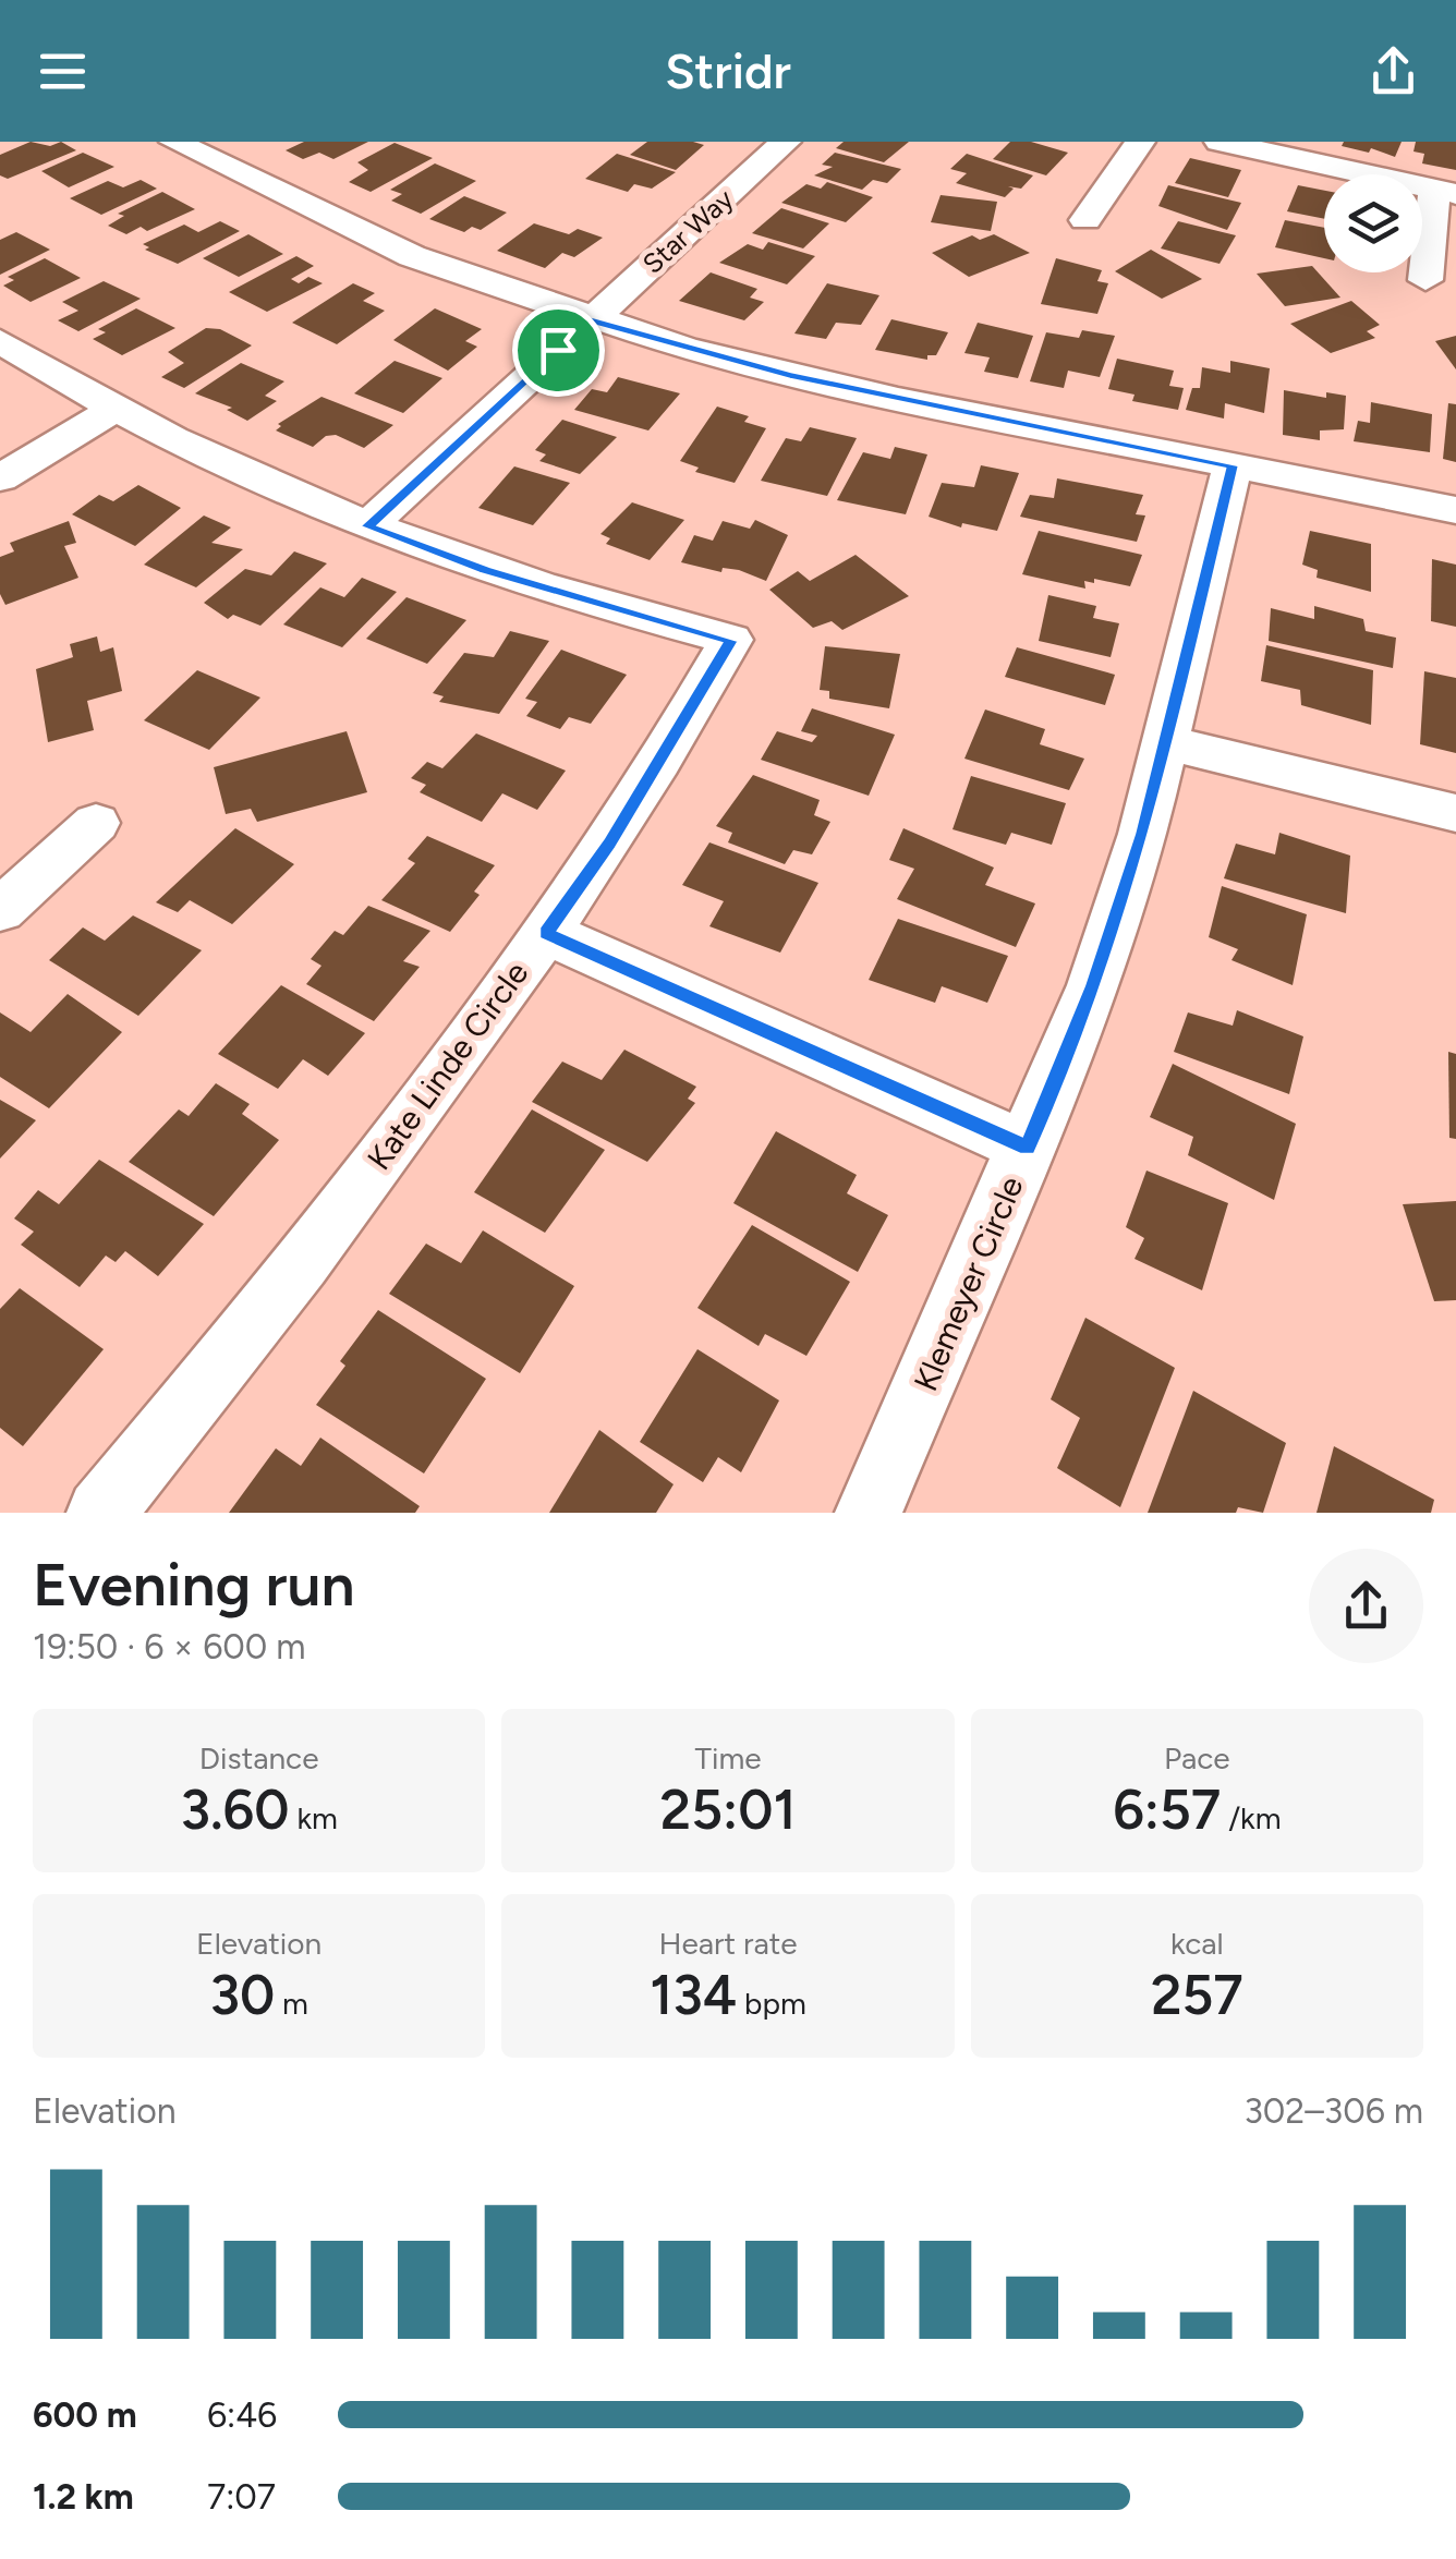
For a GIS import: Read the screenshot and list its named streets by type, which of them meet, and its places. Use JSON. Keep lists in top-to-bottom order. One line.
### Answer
{"streets":{"street":["Star Way","Kate Linde Circle","Klemeyer Circle"]},"page":{"header":"Stridr","heading":["Evening run","19:50 · 6 × 600 m"],"stats":[["Distance","3.60 km"],["Time","25:01"],["Pace","6:57 /km"],["Elevation","30 m"],["Heart rate","134 bpm"],["kcal","257"]],"chart":["Elevation","302–306 m"],"list":[{"name":"600 m","note":"6:46"},{"name":"1.2 km","note":"7:07"}]}}
